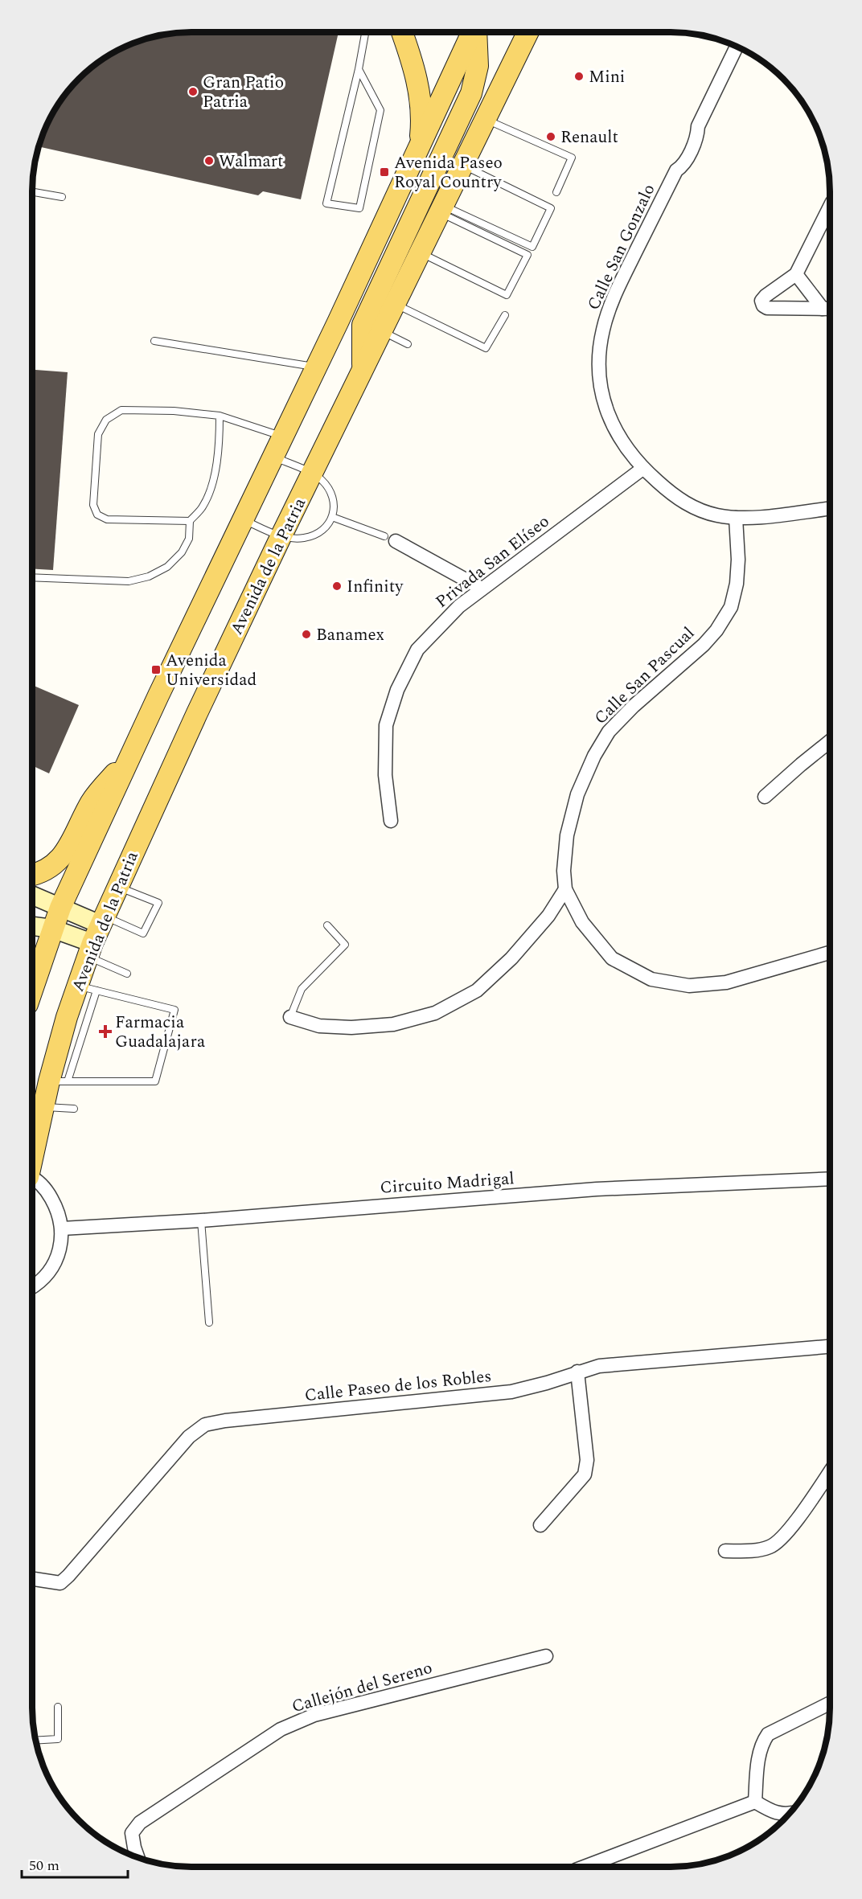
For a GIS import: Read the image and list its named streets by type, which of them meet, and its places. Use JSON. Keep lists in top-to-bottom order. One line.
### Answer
{"streets":{"main road":["Avenida de la Patria"],"street":["Calle San Gonzalo","Privada San Elíseo","Calle San Pascual","Circuito Madrigal","Calle Paseo de los Robles","Callejón del Sereno"]},"crossings":[["Calle San Gonzalo","Privada San Elíseo"],["Calle San Gonzalo","Calle San Pascual"]],"places":{"other":["Mini","Gran Patio Patria","Renault","Walmart","Infinity","Banamex"],"transit":["Avenida Paseo Royal Country","Avenida Universidad"],"health":["Farmacia Guadalajara"]},"scale_bar":"50 m"}
